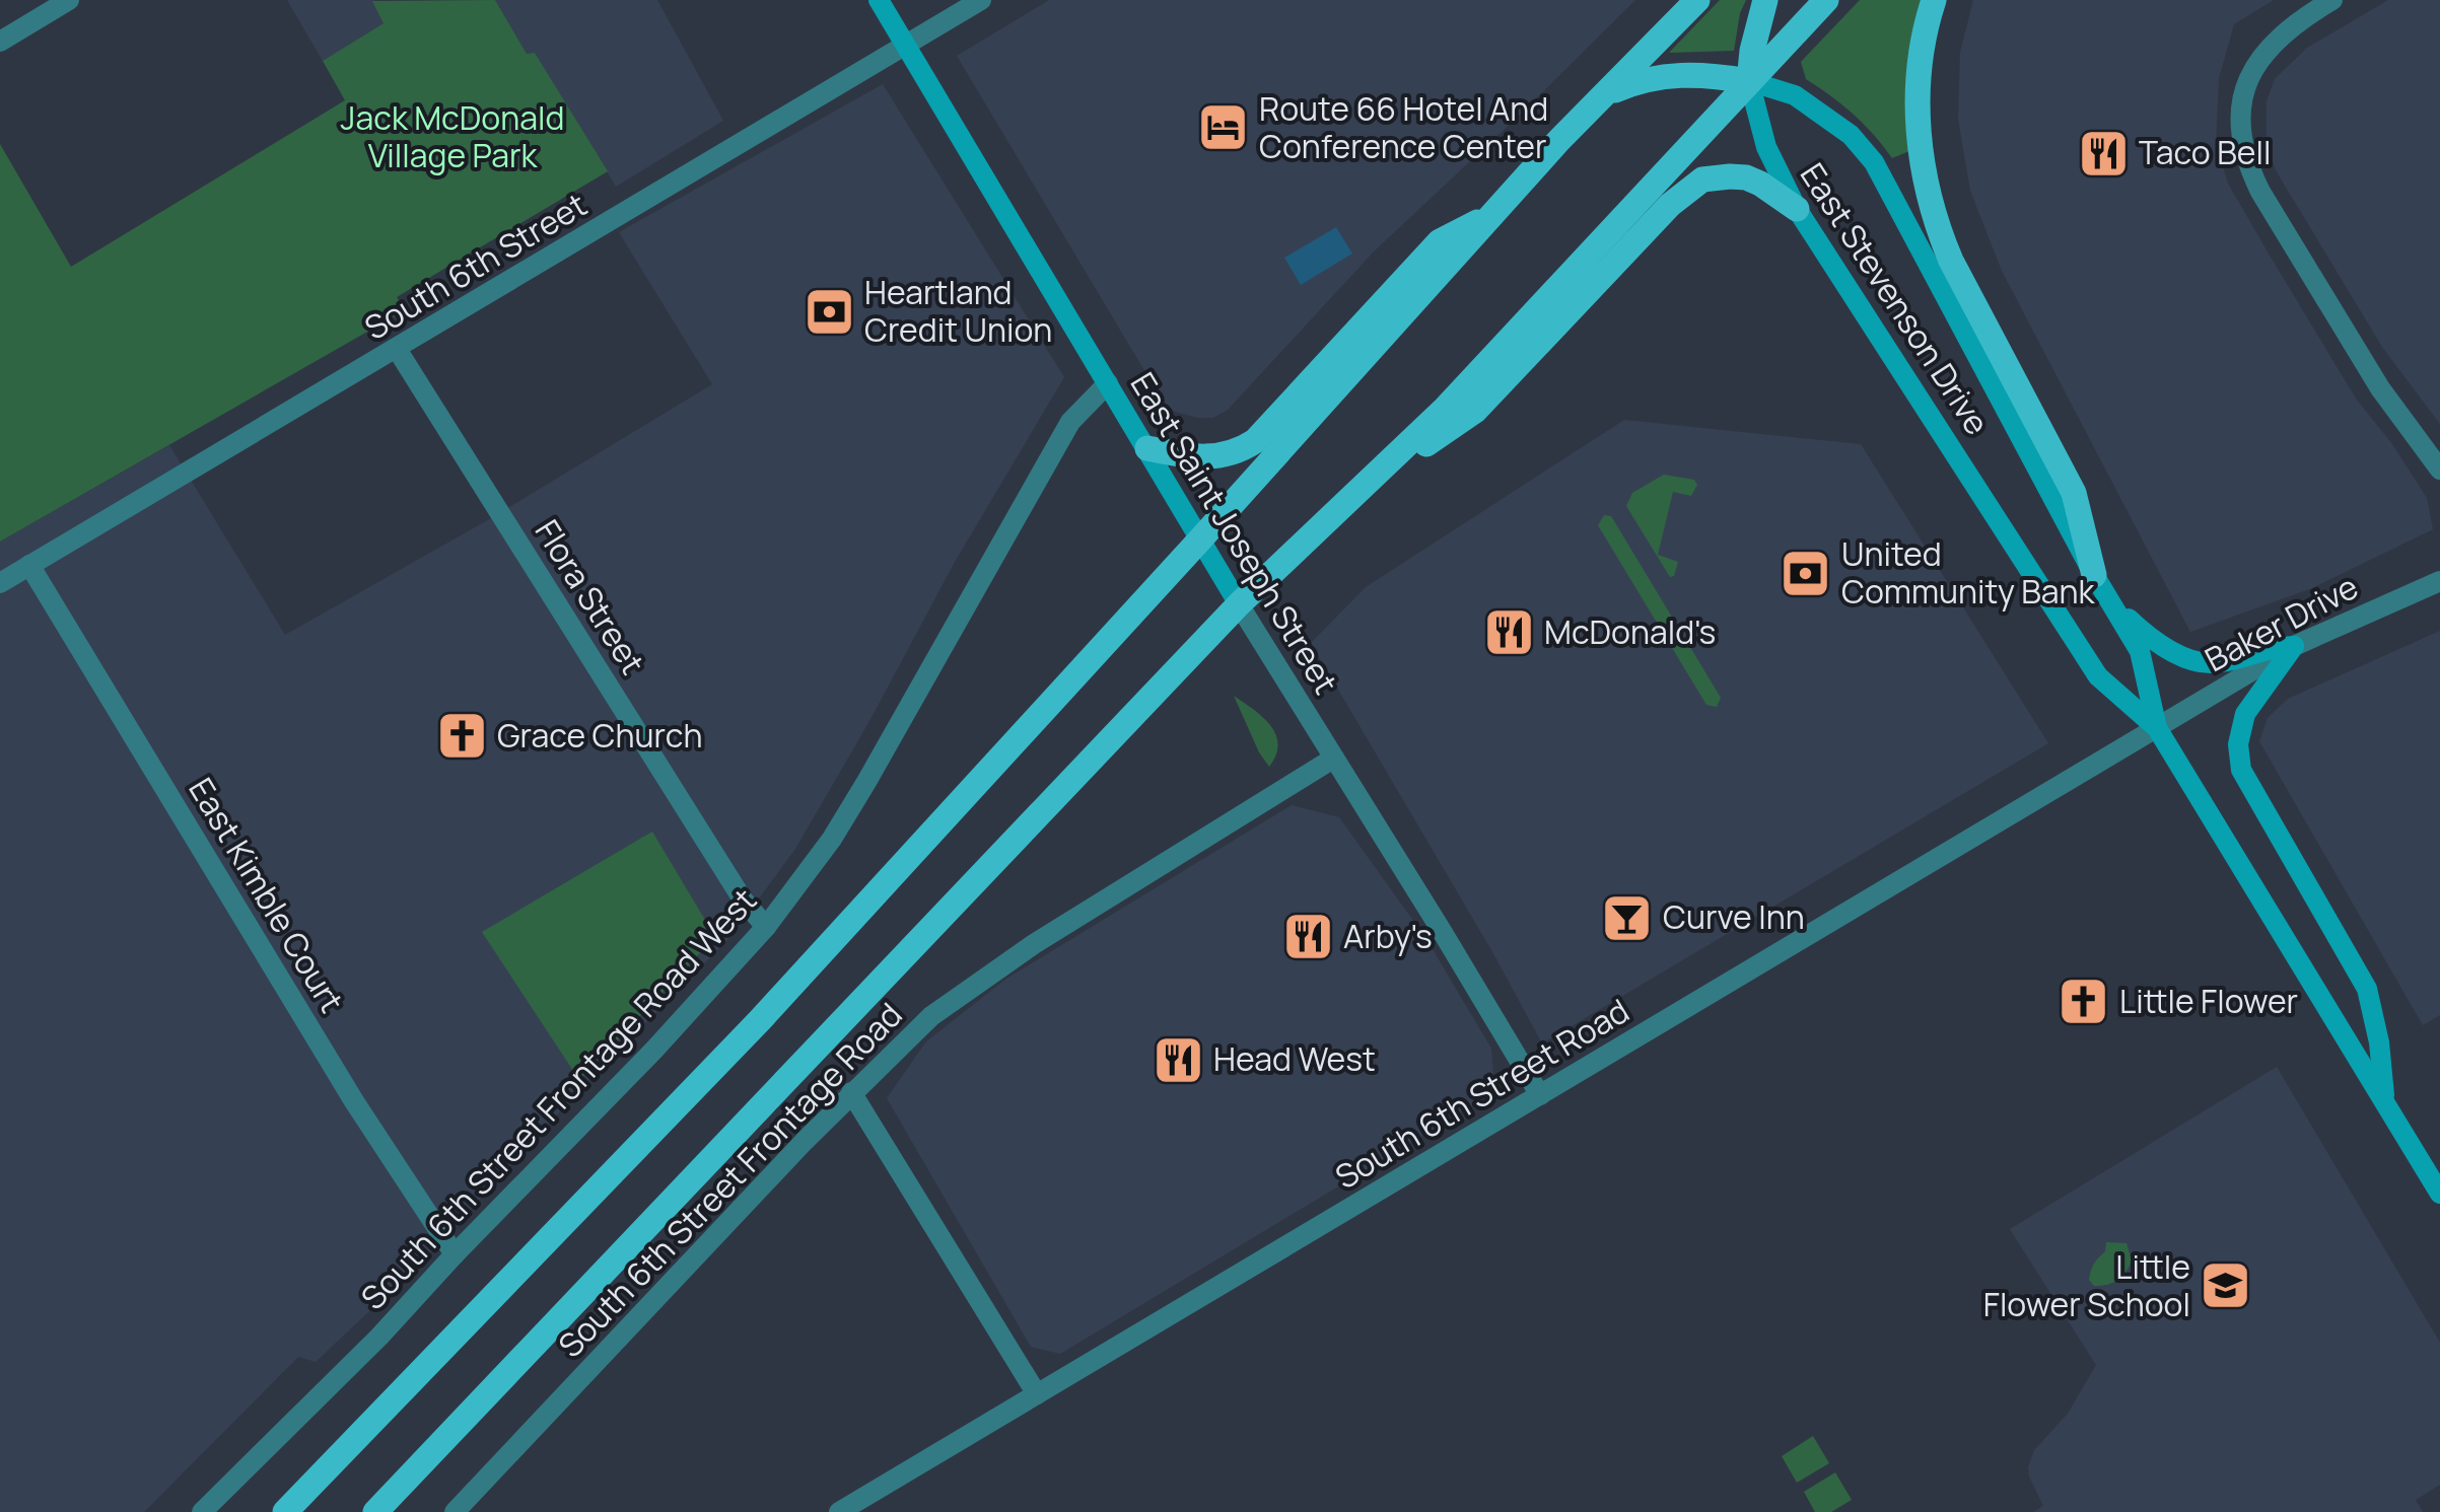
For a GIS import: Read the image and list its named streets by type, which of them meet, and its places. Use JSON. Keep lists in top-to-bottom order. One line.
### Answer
{"streets":{"main road":["East Stevenson Drive","East Saint Joseph Street"],"street":["South 6th Street","Flora Street","Baker Drive","East Kimble Court","South 6th Street Road","South 6th Street Frontage Road West","South 6th Street Frontage Road"]},"crossings":[["South 6th Street","East Saint Joseph Street"],["South 6th Street","Flora Street"],["South 6th Street","East Kimble Court"],["East Stevenson Drive","Baker Drive"],["East Stevenson Drive","South 6th Street Road"],["East Saint Joseph Street","South 6th Street Road"],["East Saint Joseph Street","South 6th Street Frontage Road West"],["East Saint Joseph Street","South 6th Street Frontage Road"],["Flora Street","South 6th Street Frontage Road West"],["Baker Drive","South 6th Street Road"],["East Kimble Court","South 6th Street Frontage Road West"]],"parks":["Jack McDonald Village Park"],"places":{"hotel":["Route 66 Hotel And Conference Center"],"restaurant":["Taco Bell","McDonald's","Arby's","Head West"],"bank":["Heartland Credit Union","United Community Bank"],"church":["Grace Church","Little Flower"],"bar":["Curve Inn"],"school or university":["Little Flower School"]}}
